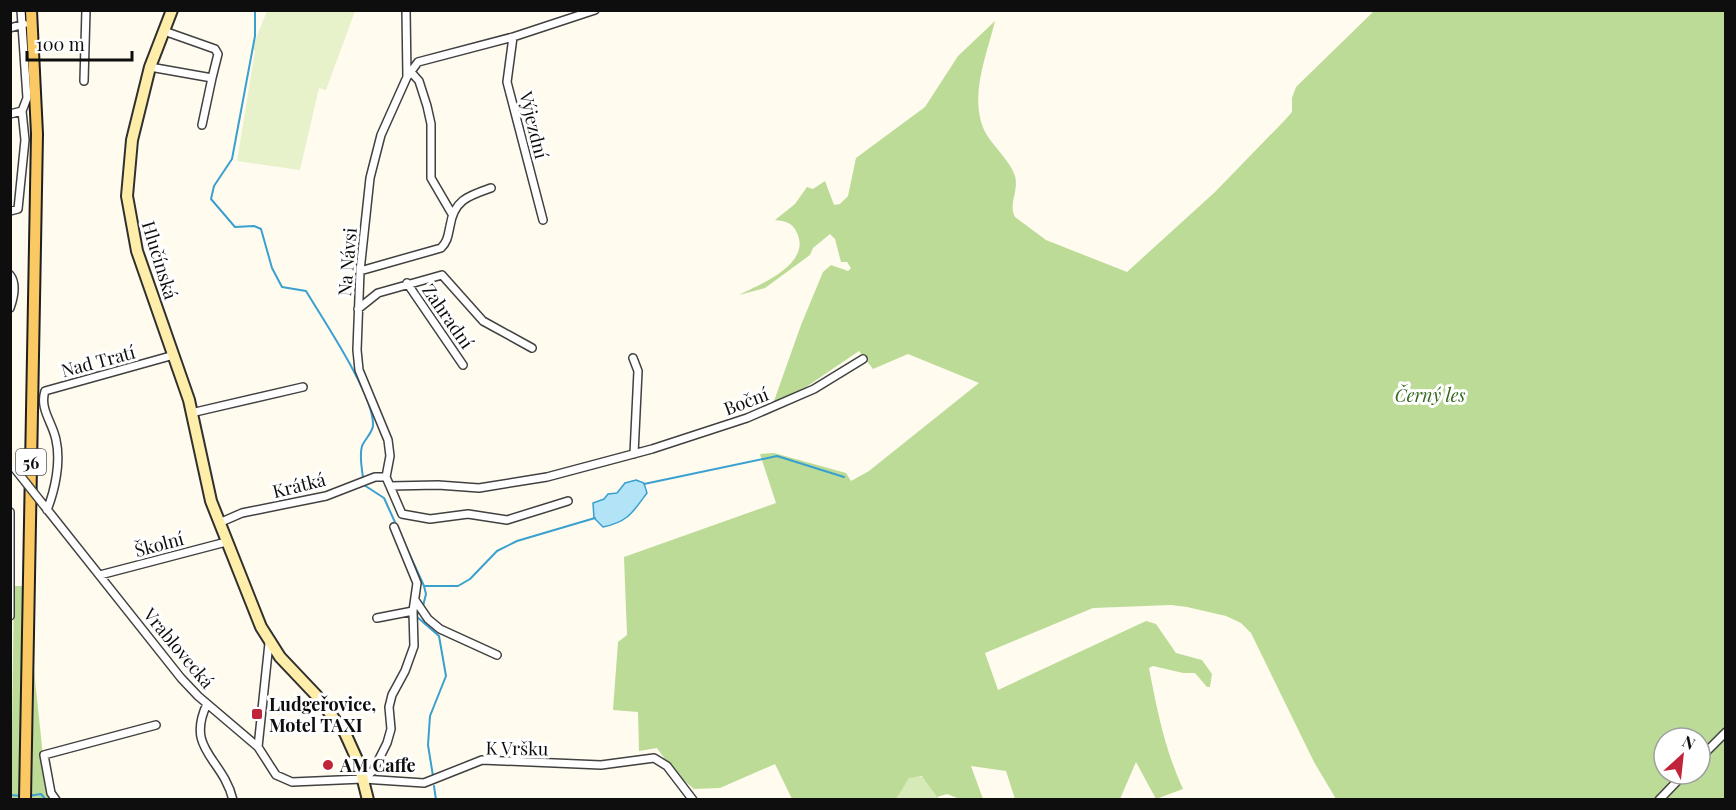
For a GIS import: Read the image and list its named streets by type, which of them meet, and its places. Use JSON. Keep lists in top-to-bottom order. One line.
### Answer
{"streets":{"main road":["56"],"street":["Výjezdní","Hlučínská","Na Návsi","Zahradní","Nad Tratí","Boční","Krátká","Školní","Vrablovecká","K Vršku"]},"crossings":[["Hlučínská","Nad Tratí"],["Hlučínská","Krátká"],["Hlučínská","Školní"],["Hlučínská","Vrablovecká"],["Hlučínská","K Vršku"],["Na Návsi","Zahradní"],["Na Návsi","Boční"],["Na Návsi","Krátká"],["Nad Tratí","Vrablovecká"],["Školní","Vrablovecká"],["Vrablovecká","K Vršku"]],"parks":["Černý les"],"places":{"transit":["Ludgeřovice, Motel TAXI"],"other":["AM Caffe"]},"scale_bar":"100 m","north":"top right"}
